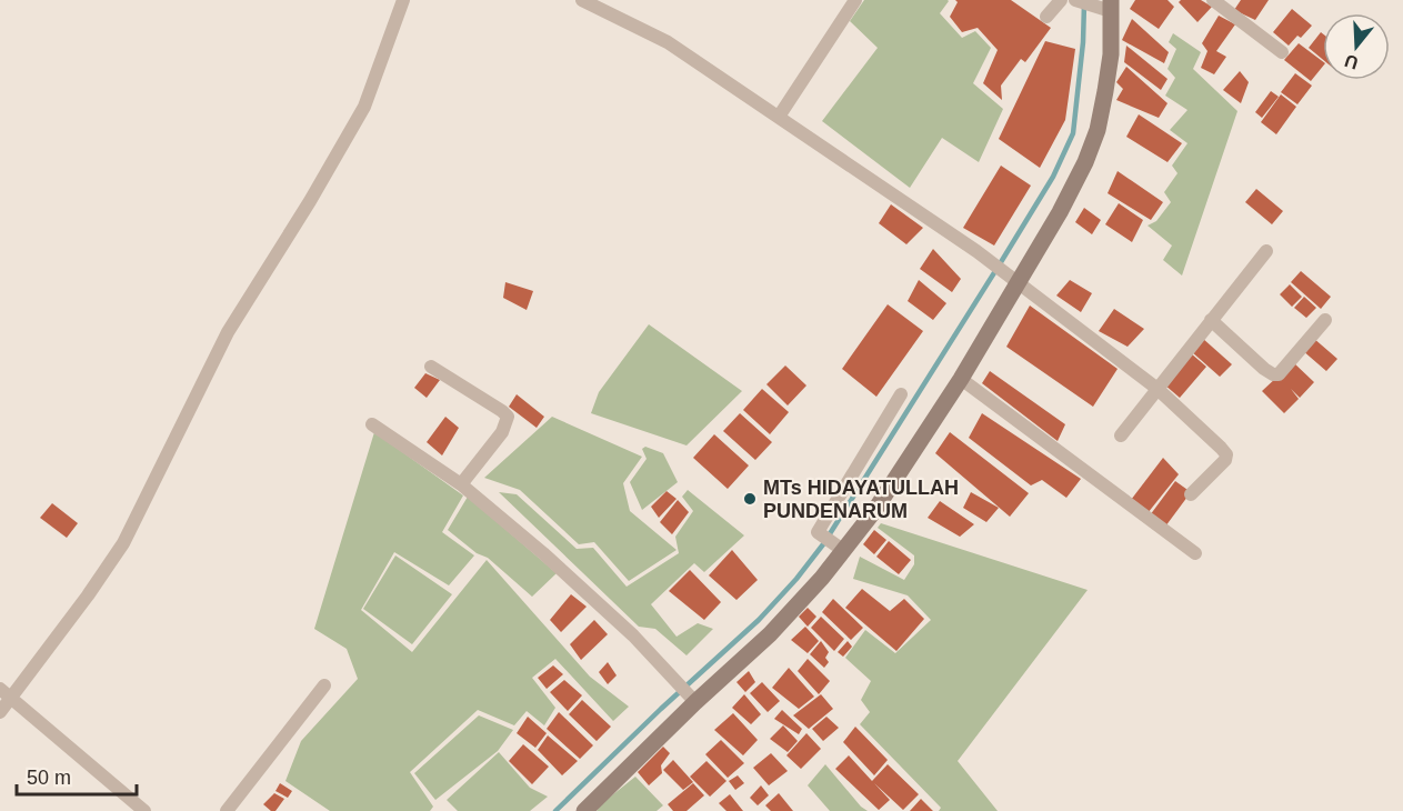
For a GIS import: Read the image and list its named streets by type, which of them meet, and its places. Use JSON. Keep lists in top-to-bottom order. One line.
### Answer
{"places":["MTs HIDAYATULLAH PUNDENARUM"],"scale_bar":"50 m","north":"bottom"}
